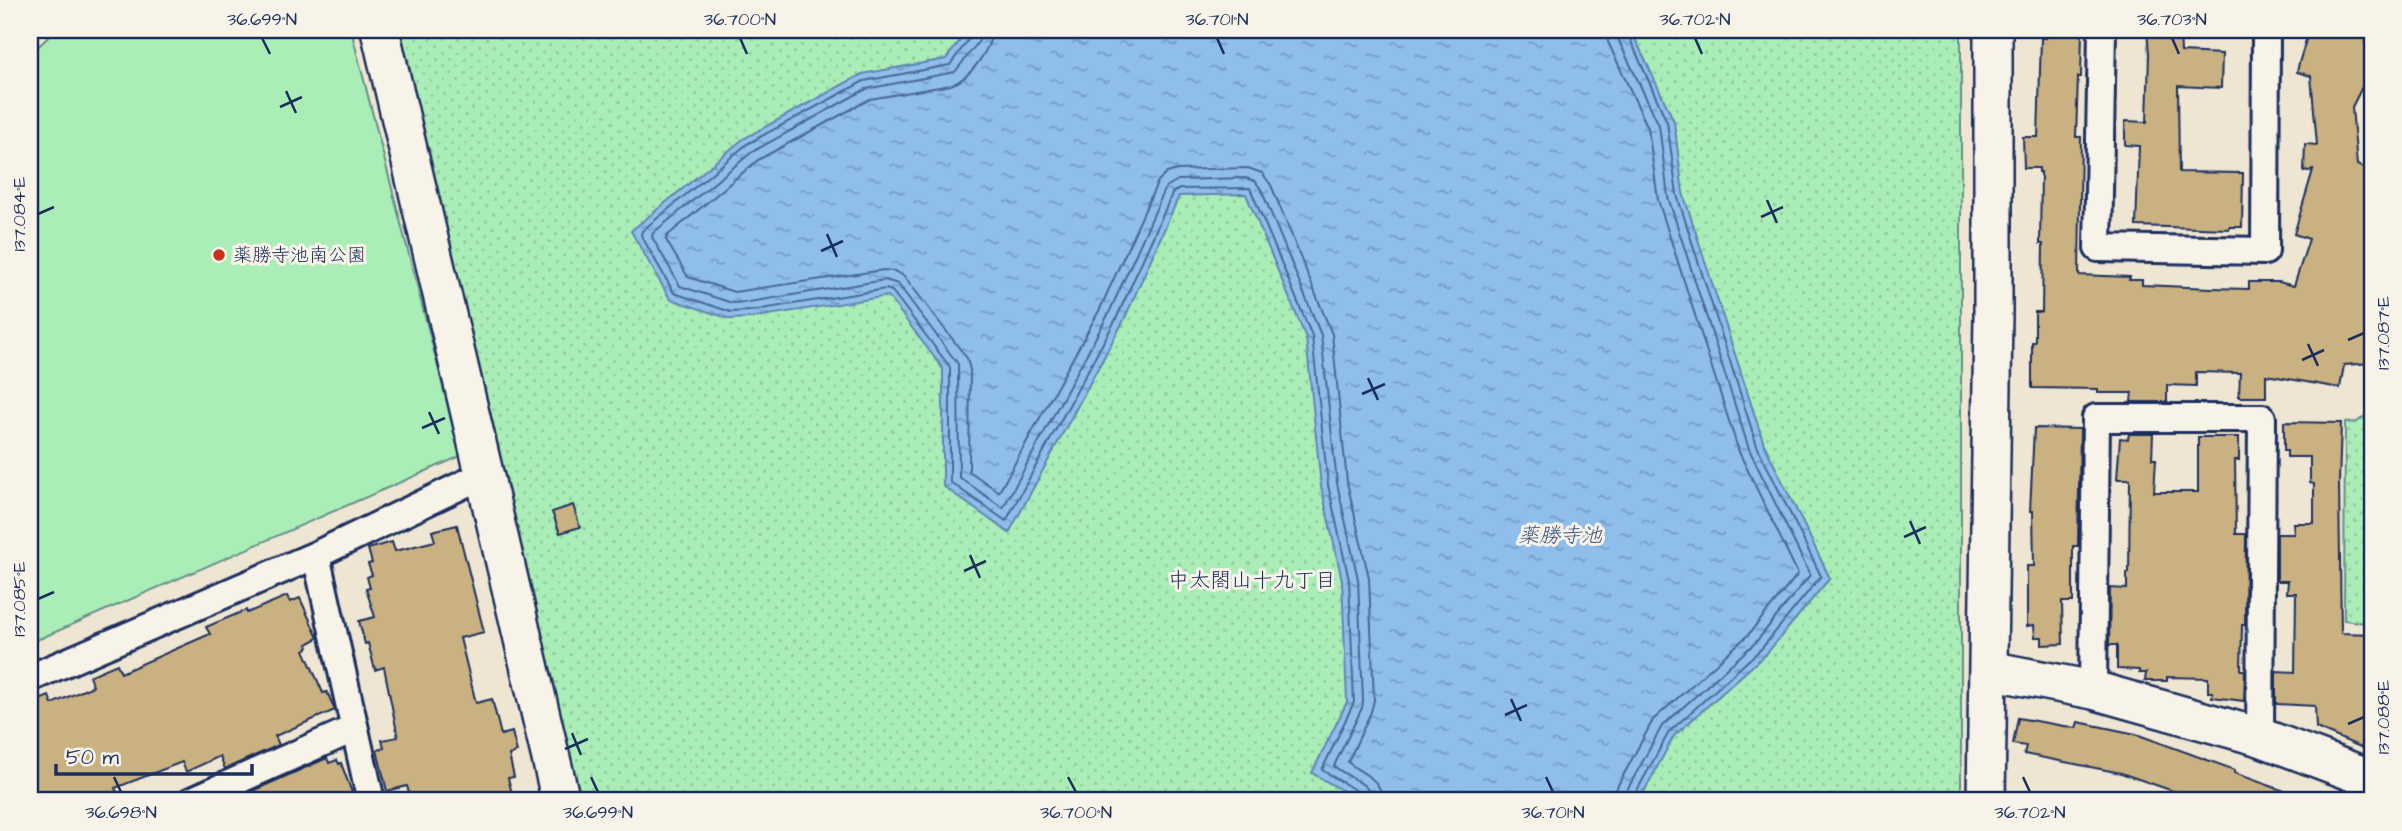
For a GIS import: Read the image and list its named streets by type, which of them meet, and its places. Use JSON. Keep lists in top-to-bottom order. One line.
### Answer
{"districts":["中太閤山十九丁目"],"water":["薬勝寺池"],"places":["薬勝寺池南公園"],"scale_bar":"50 m","coordinates":["36.699°N","36.700°N","36.701°N","36.702°N","36.703°N","137.084°E","137.087°E","137.085°E","137.088°E","36.698°N"]}
